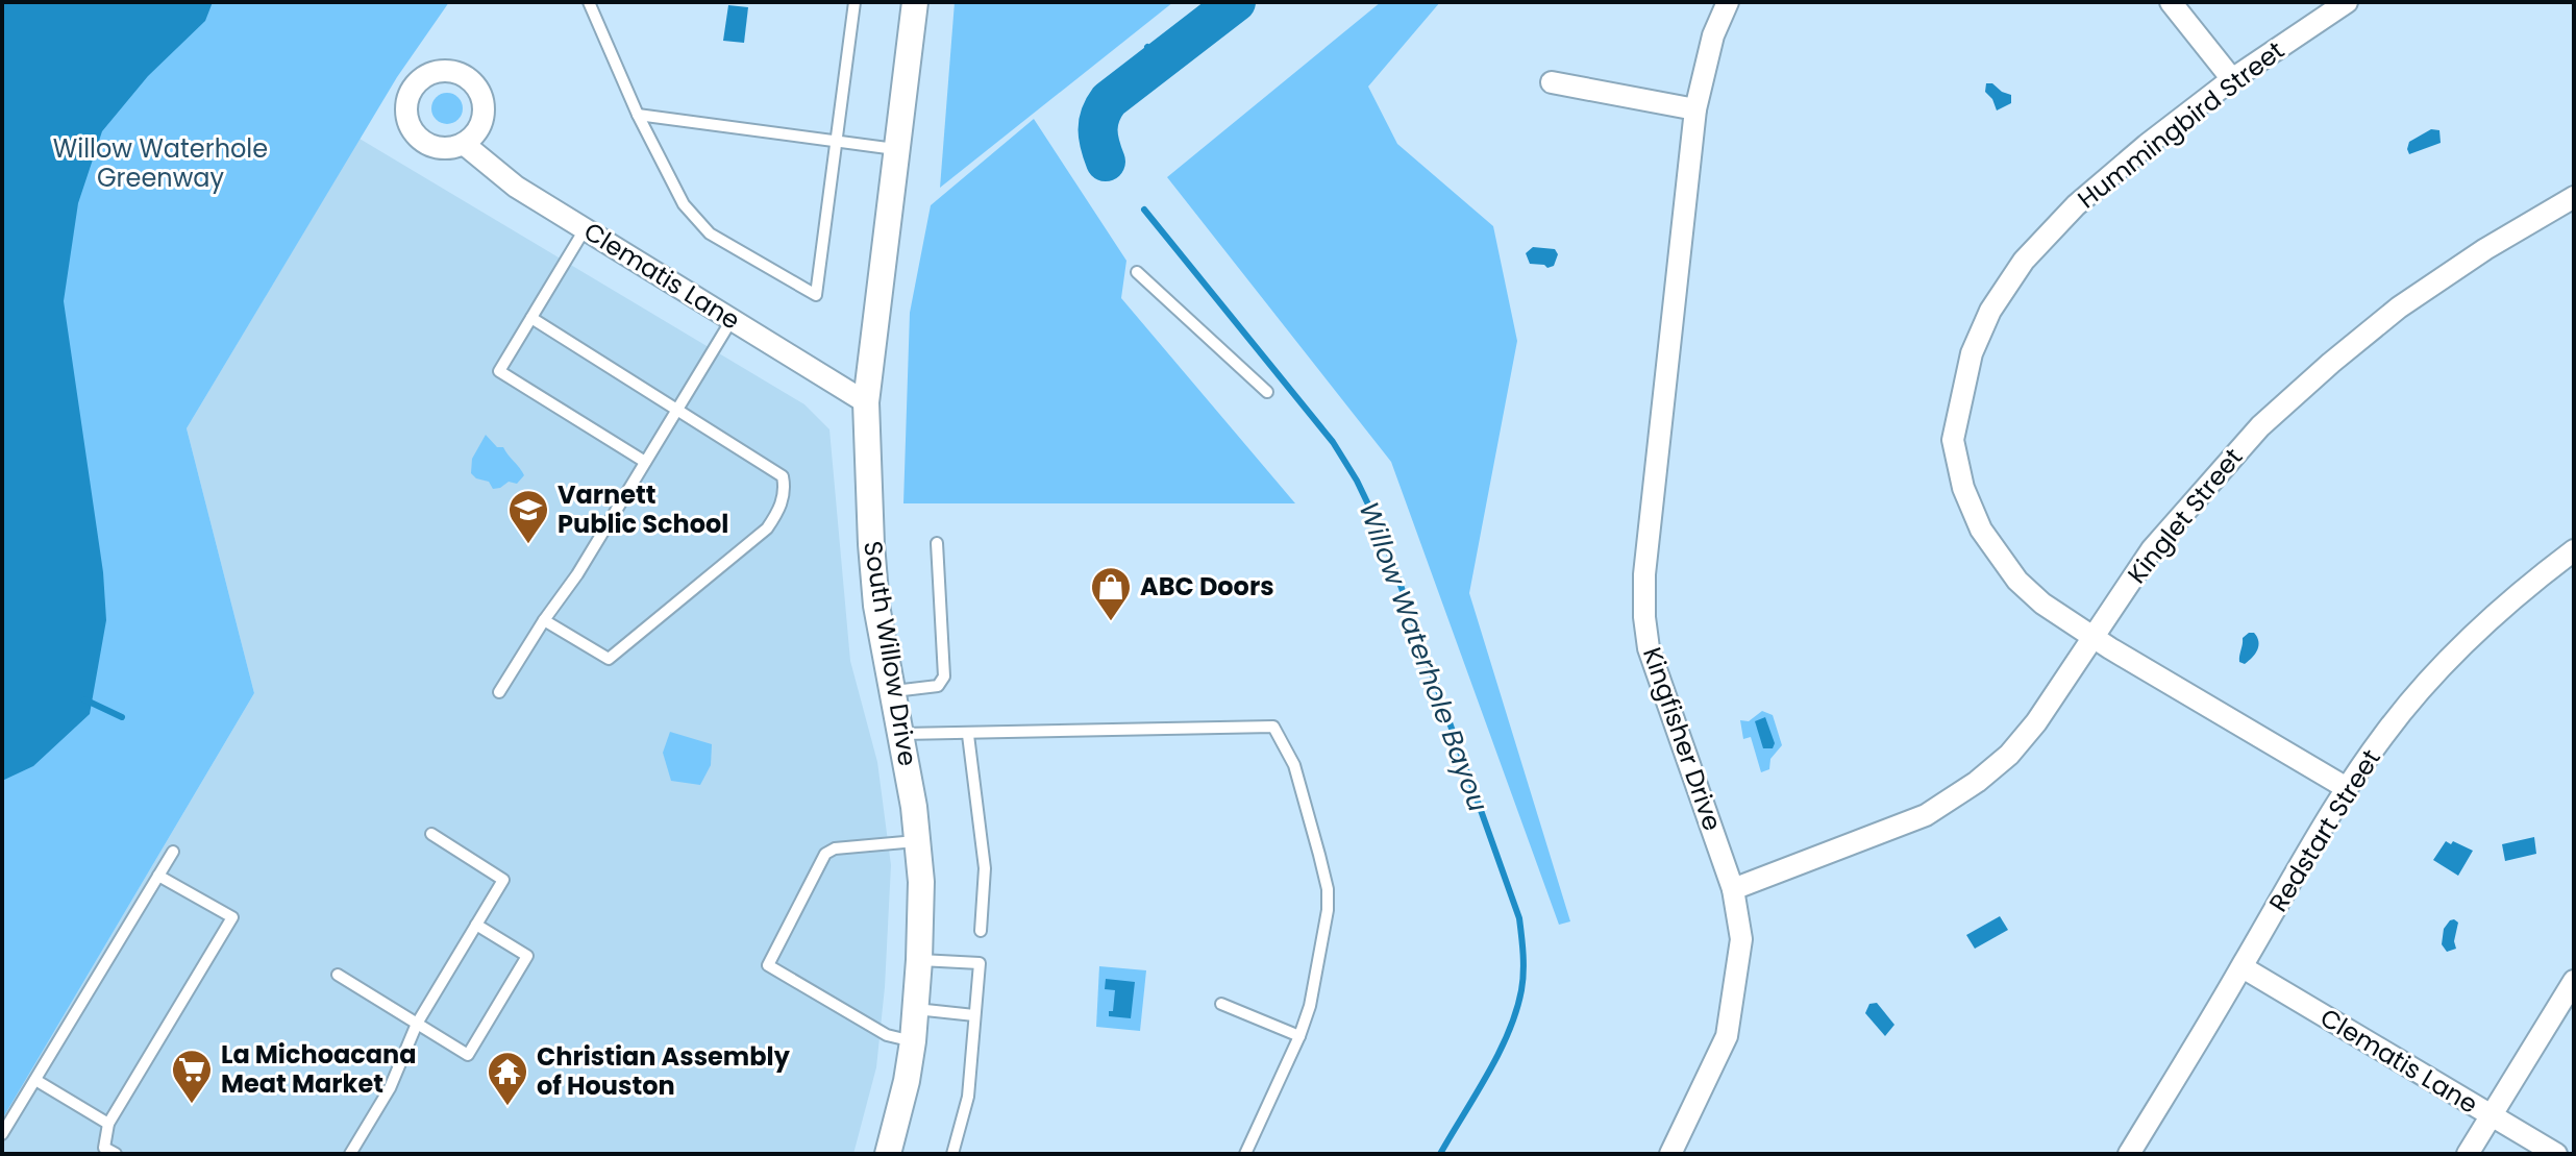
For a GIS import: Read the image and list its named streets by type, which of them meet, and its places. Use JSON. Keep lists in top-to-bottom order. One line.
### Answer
{"streets":{"street":["Hummingbird Street","Clematis Lane","Kinglet Street","South Willow Drive","Kingfisher Drive","Redstart Street"]},"crossings":[["Hummingbird Street","Kinglet Street"],["Clematis Lane","South Willow Drive"],["Clematis Lane","Redstart Street"],["Kinglet Street","Kingfisher Drive"]],"water":["Willow Waterhole Bayou"],"parks":["Willow Waterhole Greenway"],"places":{"school or university":["Varnett Public School"],"shop":["ABC Doors"],"supermarket":["La Michoacana Meat Market"],"temple":["Christian Assembly of Houston"]}}
